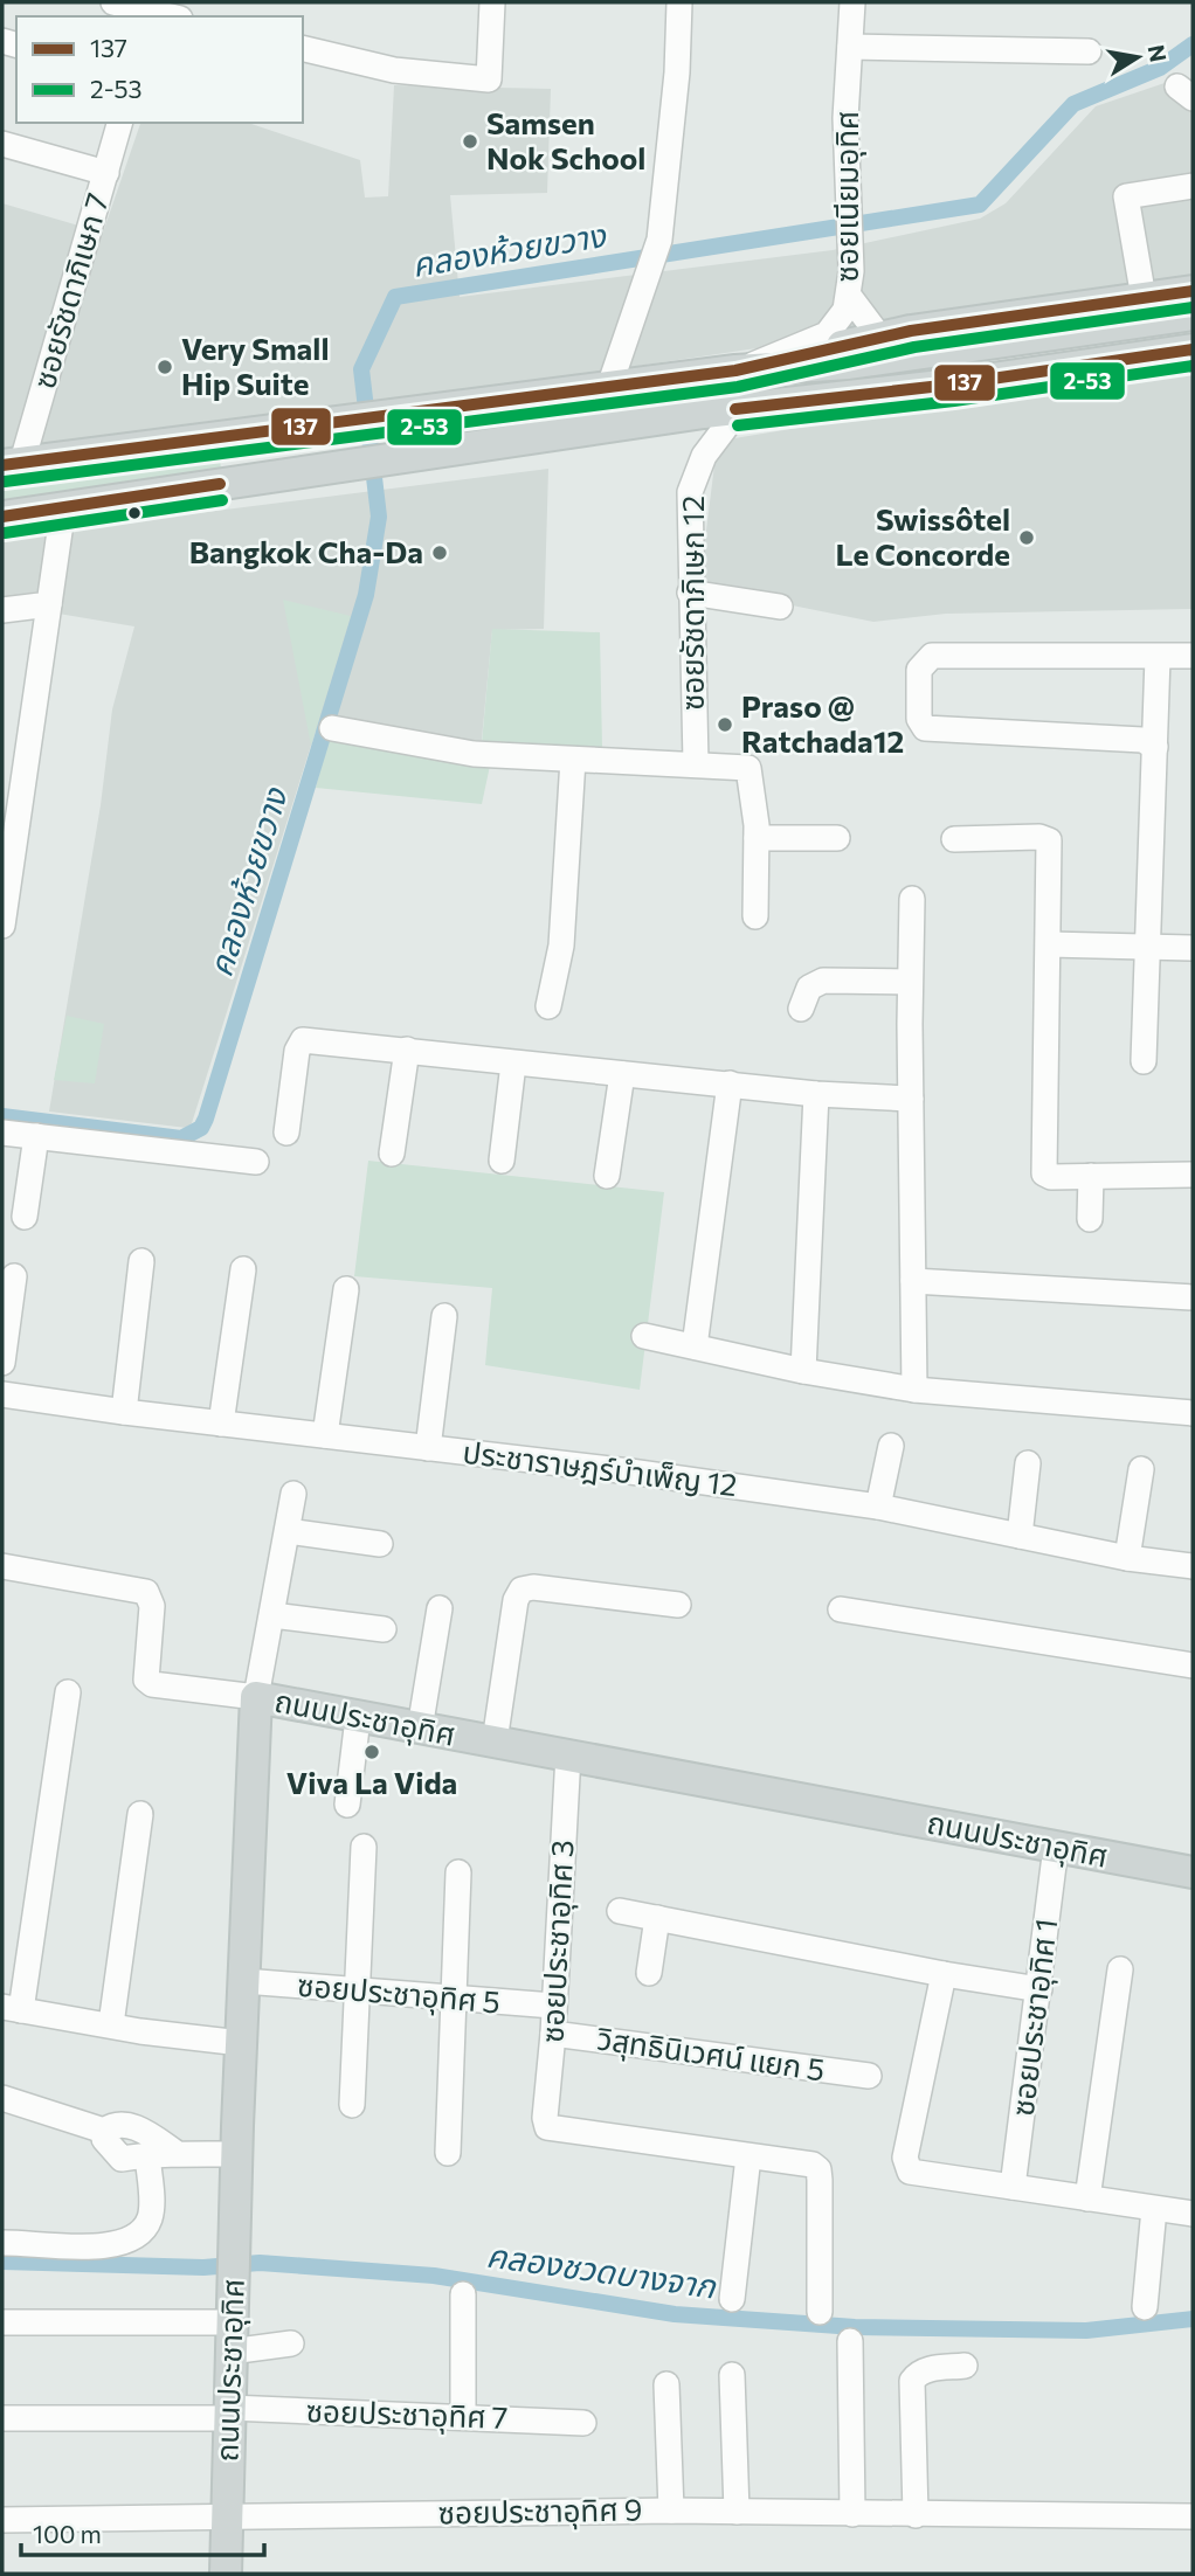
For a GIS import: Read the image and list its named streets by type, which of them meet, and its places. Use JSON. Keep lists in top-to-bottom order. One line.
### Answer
{"streets":{"main road":["ถนนประชาอุทิศ"],"street":["ซอยเนียมอุทิศ","ซอยรัชดาภิเษก 7","ซอยรัชดาภิเษก 12","ประชาราษฎร์บำเพ็ญ 12","ซอยประชาอุทิศ 3","ซอยประชาอุทิศ 5","ซอยประชาอุทิศ 1","วิสุทธินิเวศน์ แยก 5","ซอยประชาอุทิศ 7","ซอยประชาอุทิศ 9"]},"crossings":[["ถนนประชาอุทิศ","ซอยประชาอุทิศ 3"],["ถนนประชาอุทิศ","ซอยประชาอุทิศ 5"],["ถนนประชาอุทิศ","ซอยประชาอุทิศ 1"],["ถนนประชาอุทิศ","ซอยประชาอุทิศ 7"],["ถนนประชาอุทิศ","ซอยประชาอุทิศ 9"],["ซอยประชาอุทิศ 3","ซอยประชาอุทิศ 5"],["ซอยประชาอุทิศ 3","วิสุทธินิเวศน์ แยก 5"]],"water":["คลองห้วยขวาง","คลองชวดบางจาก"],"places":["Samsen Nok School","Very Small Hip Suite","Swissôtel Le Concorde","Bangkok Cha-Da","Praso @ Ratchada12","Viva La Vida"],"lines":["transit line 137","transit line 2-53"],"legend":["137","2-53"],"scale_bar":"100 m","north":"right"}
